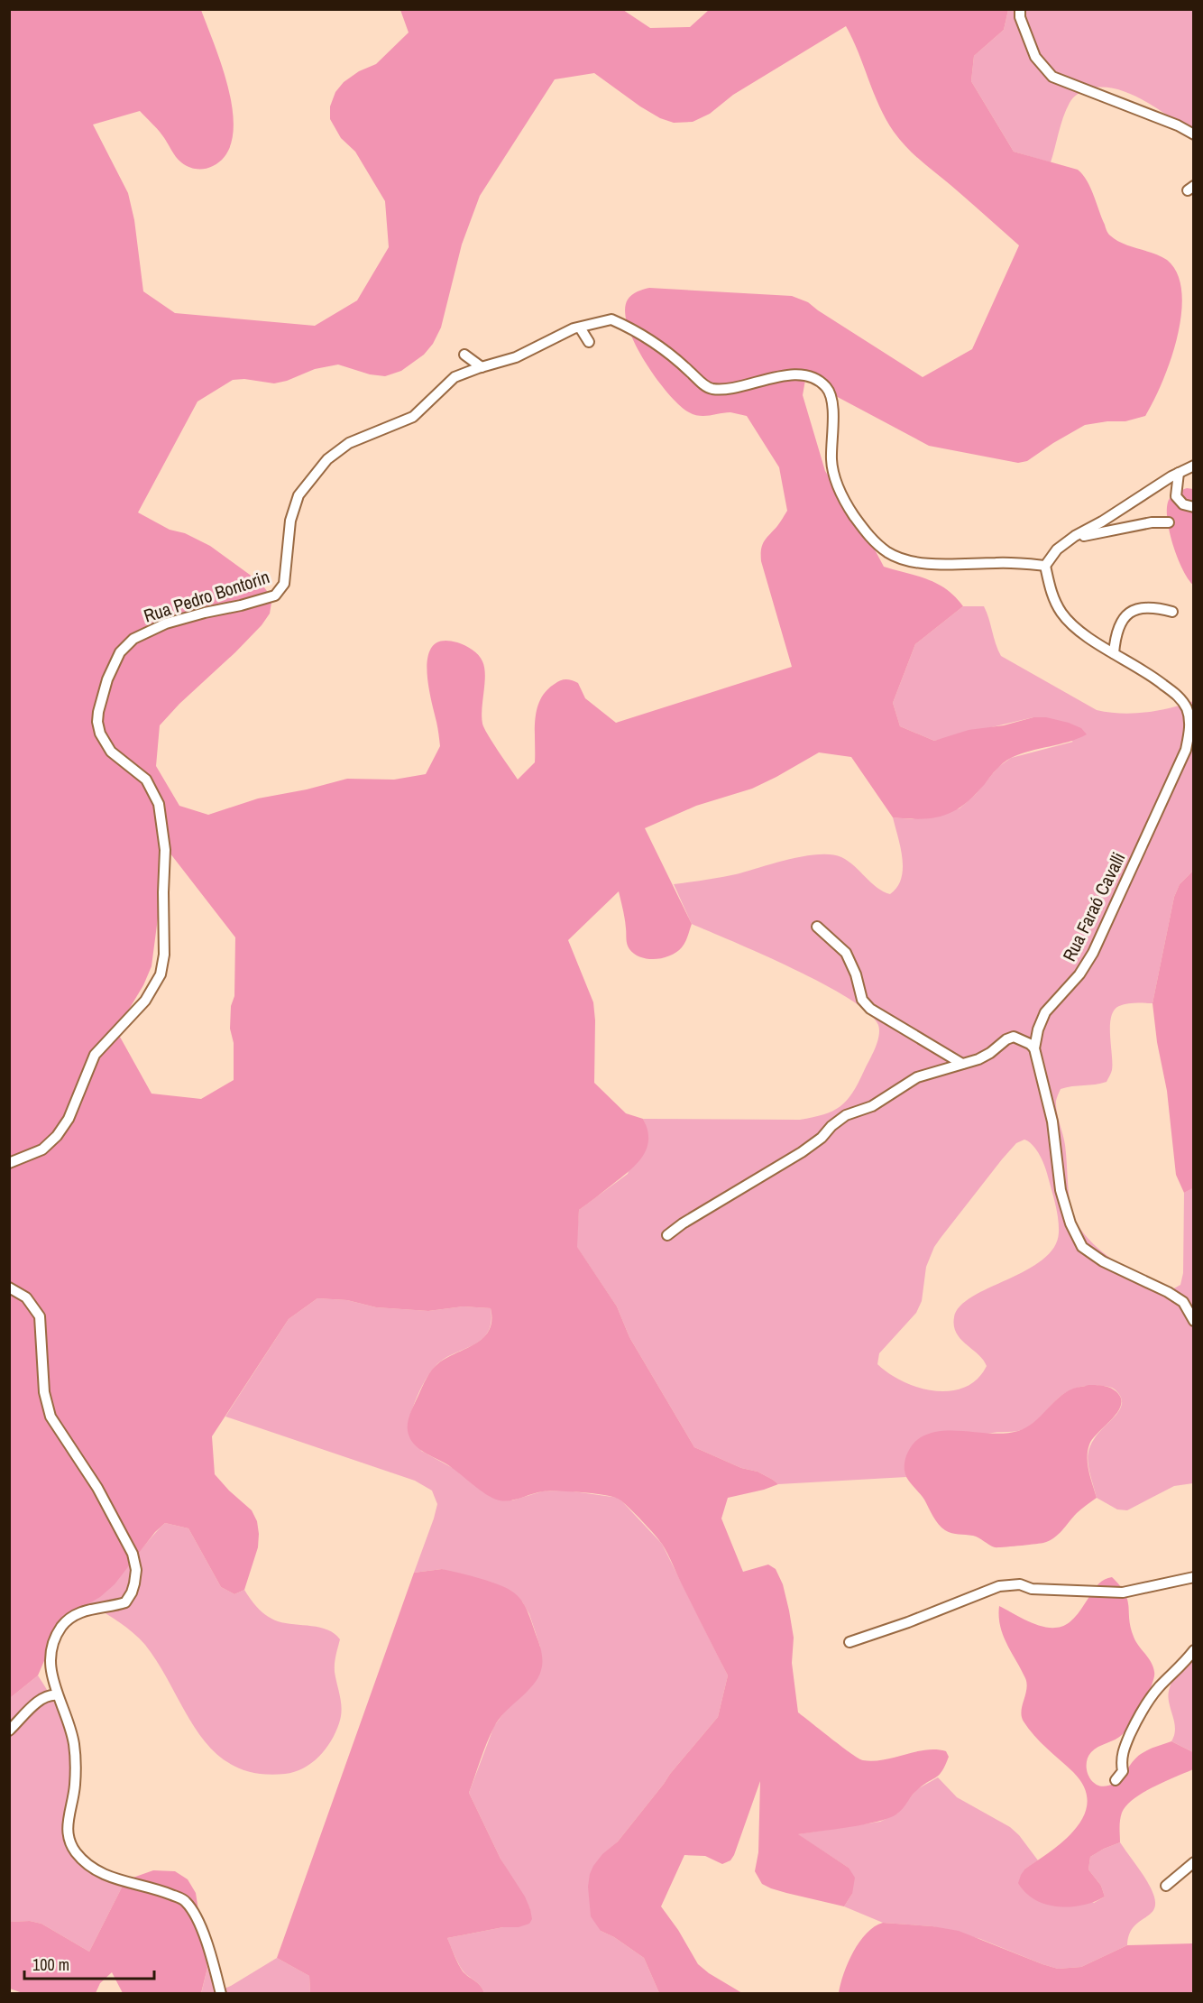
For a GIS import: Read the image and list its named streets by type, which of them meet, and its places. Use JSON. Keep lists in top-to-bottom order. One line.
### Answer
{"streets":{"street":["Rua Pedro Bontorin","Rua Faraó Cavalli"]},"crossings":[["Rua Pedro Bontorin","Rua Faraó Cavalli"]],"scale_bar":"100 m"}
